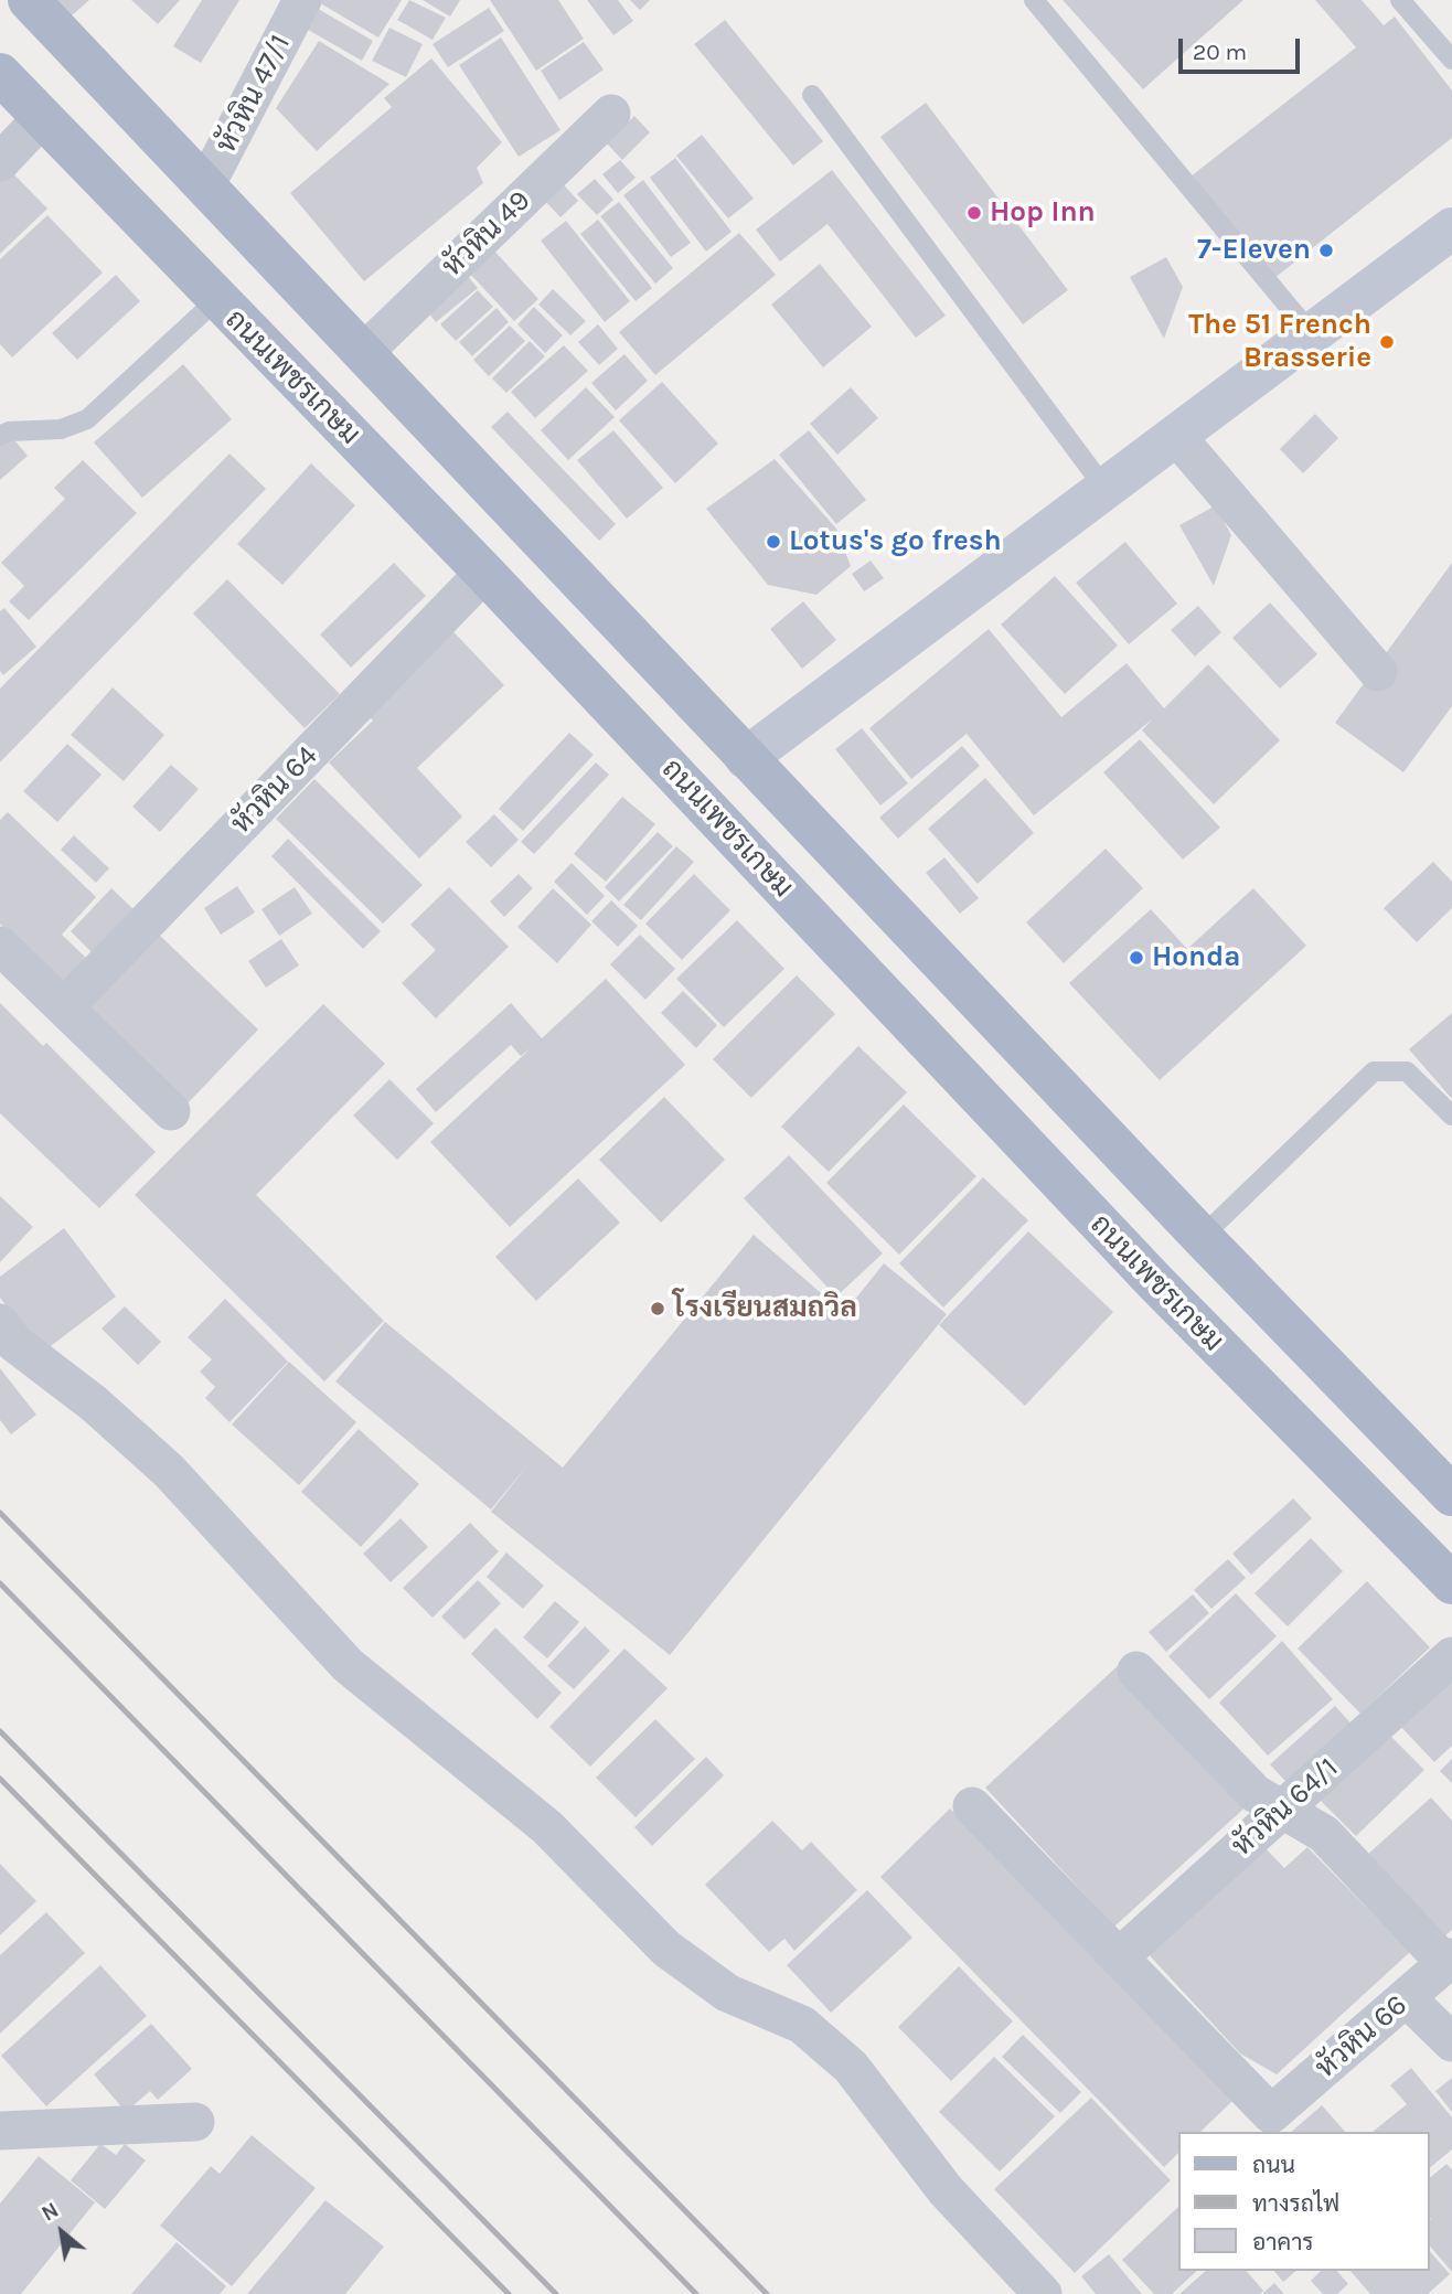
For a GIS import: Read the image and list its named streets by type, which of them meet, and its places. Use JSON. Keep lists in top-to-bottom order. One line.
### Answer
{"streets":{"main road":["ถนนเพชรเกษม"],"street":["หัวหิน 47/1","หัวหิน 49","หัวหิน 64","หัวหิน 64/1","หัวหิน 66"]},"crossings":[["ถนนเพชรเกษม","หัวหิน 64"],["หัวหิน 64/1","หัวหิน 66"]],"places":["Hop Inn","7-Eleven","The 51 French Brasserie","Lotus's go fresh","Honda","โรงเรียนสมถวิล"],"legend":["ถนน","ทางรถไฟ","อาคาร"],"scale_bar":"20 m","north":"top left"}
